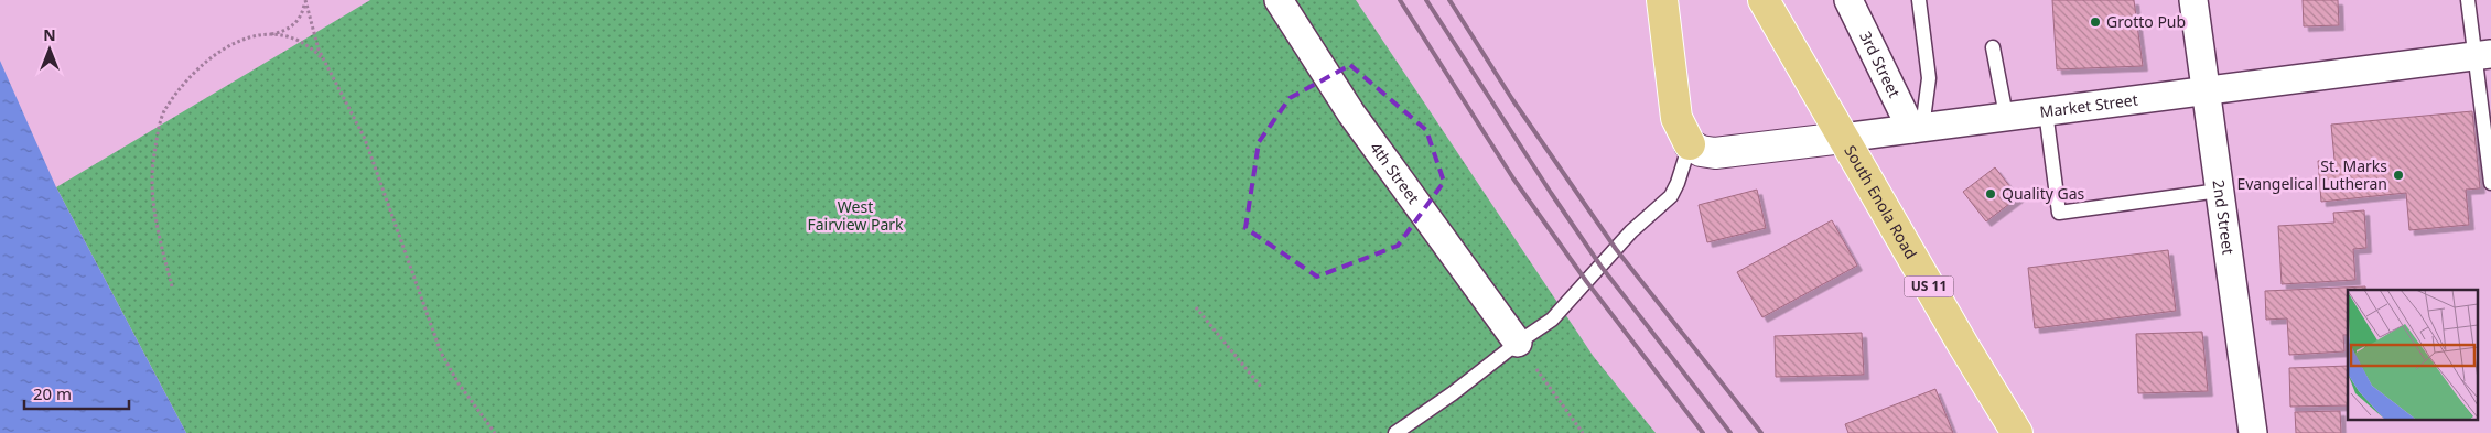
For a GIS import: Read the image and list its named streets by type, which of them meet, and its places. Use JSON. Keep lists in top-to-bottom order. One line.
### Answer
{"streets":{"main road":["South Enola Road","US 11"],"street":["3rd Street","Market Street","4th Street","2nd Street"]},"crossings":[["3rd Street","Market Street"],["Market Street","South Enola Road"],["Market Street","2nd Street"]],"parks":["West Fairview Park"],"places":["Grotto Pub","St. Marks Evangelical Lutheran","Quality Gas"],"scale_bar":"20 m","north":"top"}
